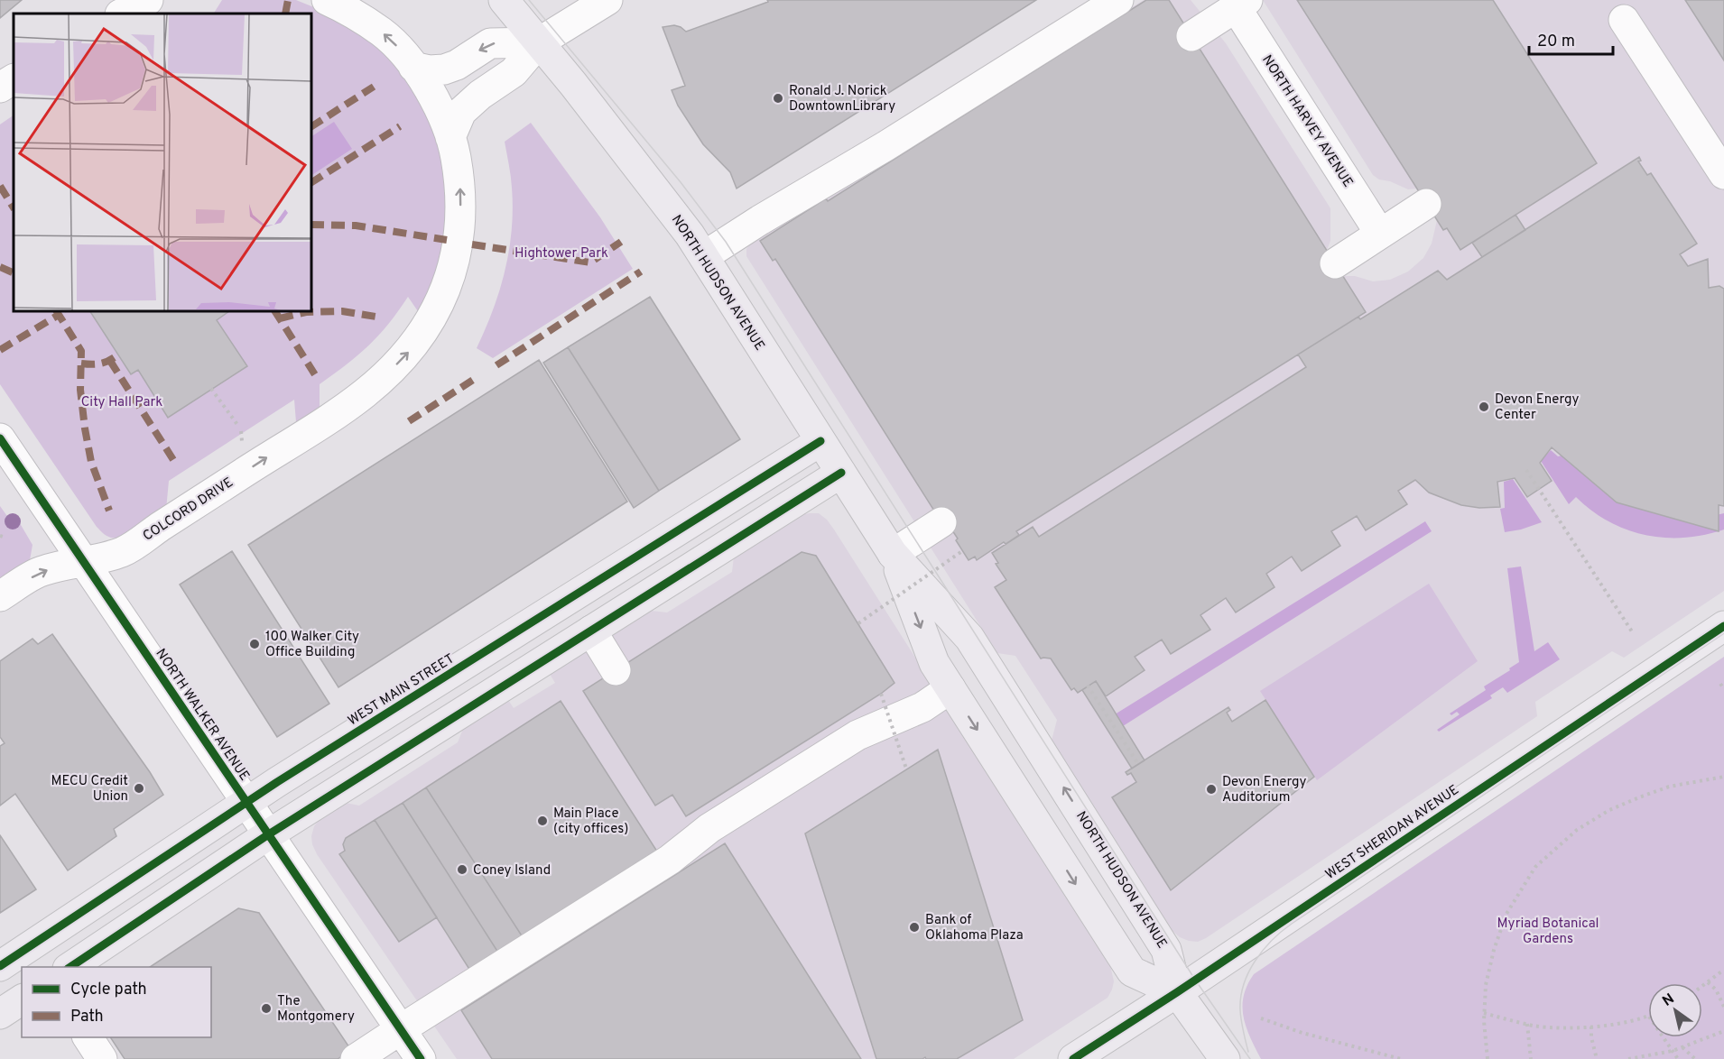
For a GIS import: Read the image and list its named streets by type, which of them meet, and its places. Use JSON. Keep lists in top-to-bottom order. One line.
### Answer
{"streets":{"main road":["NORTH HUDSON AVENUE","WEST MAIN STREET","WEST SHERIDAN AVENUE"],"street":["NORTH HARVEY AVENUE","COLCORD DRIVE","NORTH WALKER AVENUE"]},"crossings":[["NORTH HUDSON AVENUE","WEST MAIN STREET"],["NORTH HUDSON AVENUE","WEST SHERIDAN AVENUE"],["COLCORD DRIVE","NORTH WALKER AVENUE"],["WEST MAIN STREET","NORTH WALKER AVENUE"]],"parks":["Hightower Park","City Hall Park","Myriad Botanical Gardens"],"places":["Ronald J. Norick DowntownLibrary","Devon Energy Center","100 Walker City Office Building","MECU Credit Union","Devon Energy Auditorium","Main Place (city offices)","Coney Island","Bank of Oklahoma Plaza","The Montgomery"],"legend":["Cycle path","Path"],"scale_bar":"20 m","north":"top left"}
